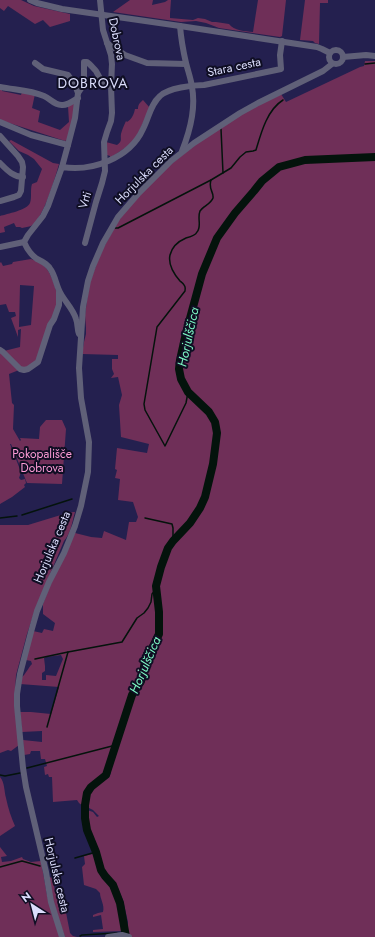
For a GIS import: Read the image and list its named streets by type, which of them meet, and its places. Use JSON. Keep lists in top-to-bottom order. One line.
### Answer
{"streets":{"street":["Dobrova","Stara cesta","Horjulska cesta","Vrti"]},"crossings":[["Dobrova","Stara cesta"],["Dobrova","Vrti"],["Stara cesta","Vrti"]],"districts":["DOBROVA"],"water":["Horjulščica"],"parks":["Pokopališče Dobrova"],"north":"top left"}
